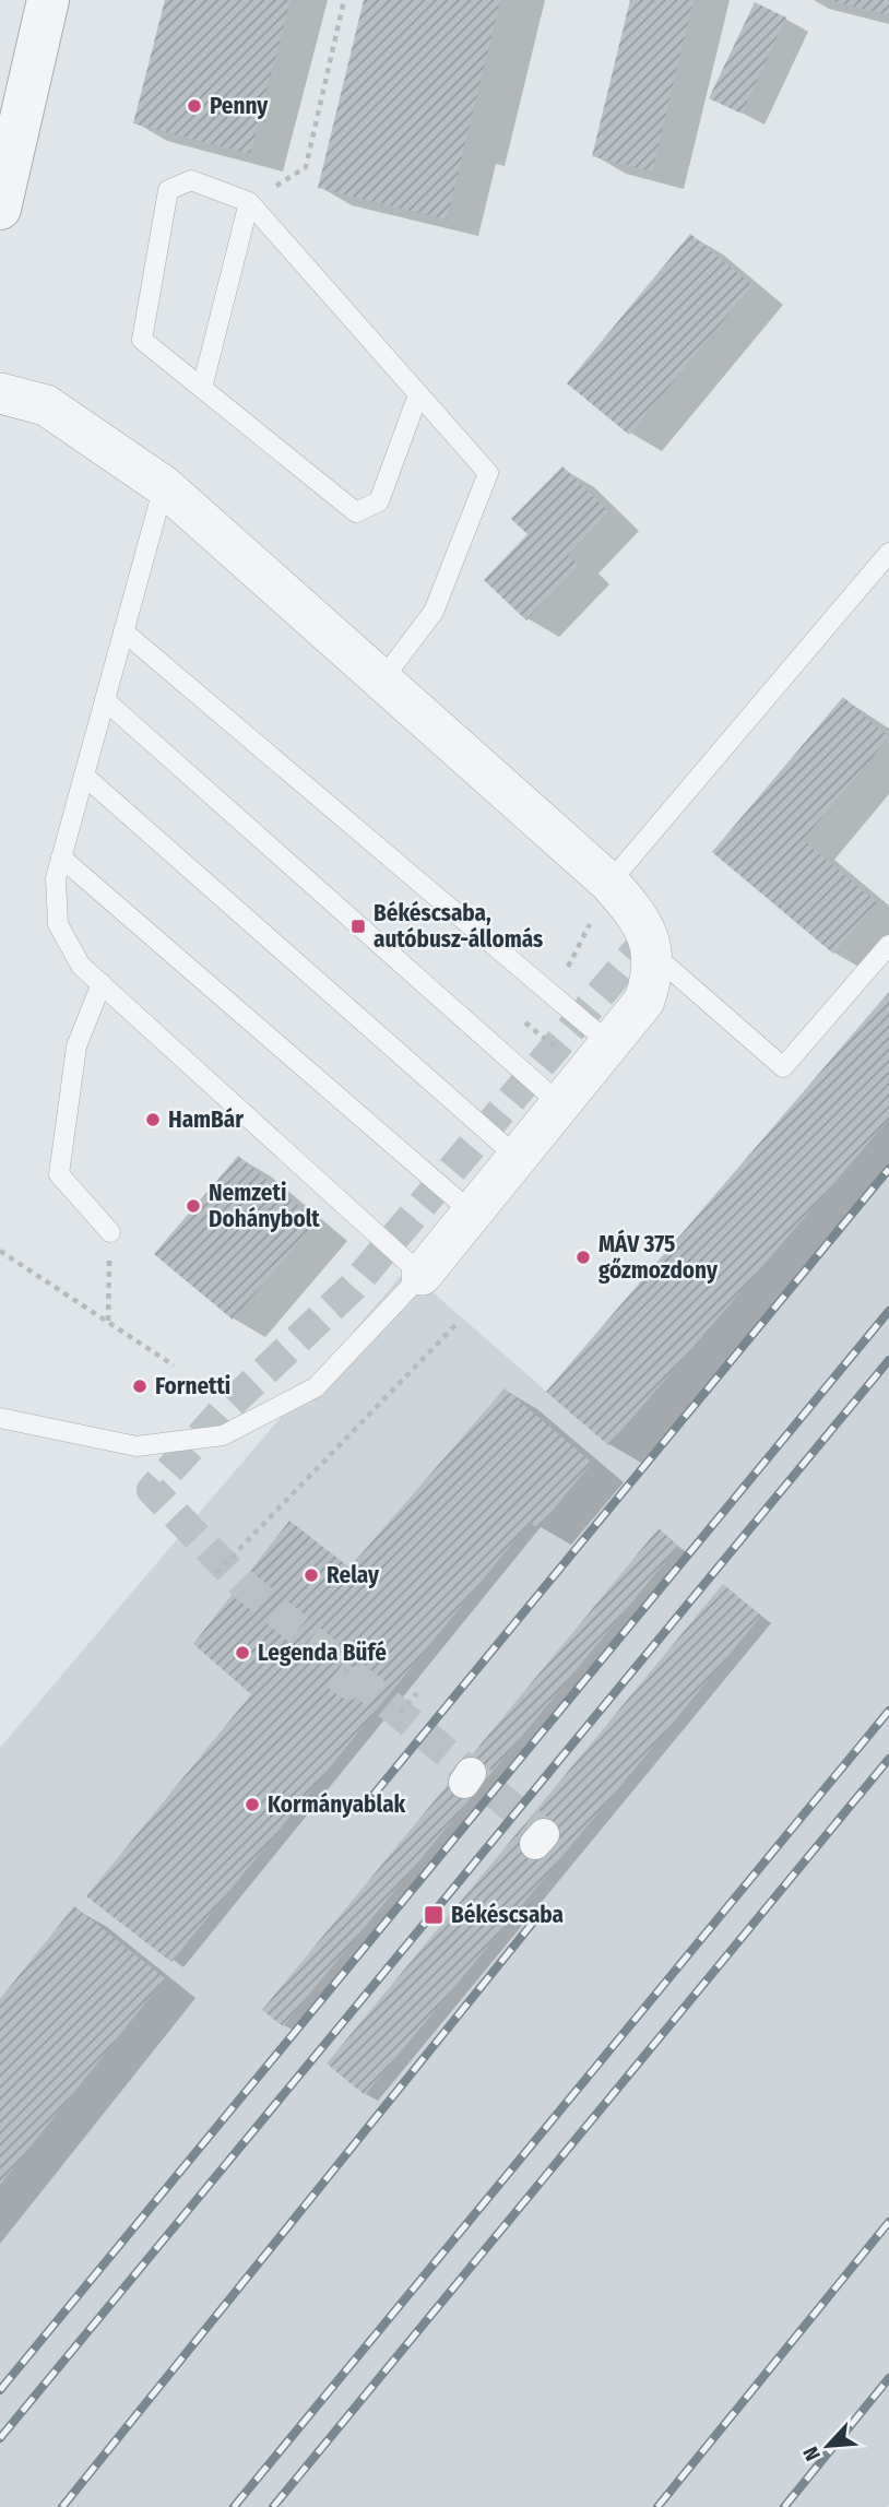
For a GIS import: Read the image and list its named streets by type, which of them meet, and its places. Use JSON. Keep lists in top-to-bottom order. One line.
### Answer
{"places":{"other":["Penny","HamBár","Nemzeti Dohánybolt","MÁV 375 gőzmozdony","Fornetti","Relay","Legenda Büfé","Kormányablak"],"transit":["Békéscsaba, autóbusz-állomás","Békéscsaba"]},"north":"bottom left"}
